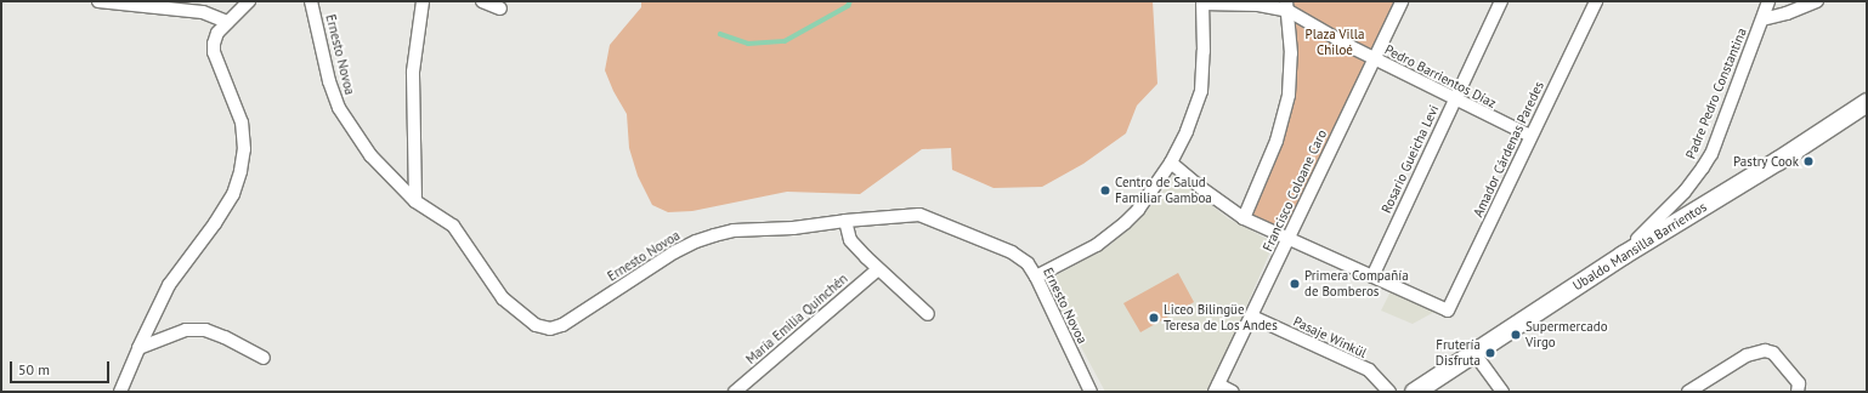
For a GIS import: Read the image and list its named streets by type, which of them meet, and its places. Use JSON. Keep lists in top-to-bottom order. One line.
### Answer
{"streets":{"street":["Ernesto Novoa","Pedro Barrientos Díaz","Padre Pedro Constantina","Amador Cárdenas Paredes","Rosario Gueicha Levi","Francisco Coloane Caro","Ubaldo Mansilla Barrientos","María Emilia Quinchén","Pasaje Winkül"]},"crossings":[["Pedro Barrientos Díaz","Amador Cárdenas Paredes"],["Pedro Barrientos Díaz","Rosario Gueicha Levi"],["Pedro Barrientos Díaz","Francisco Coloane Caro"],["Padre Pedro Constantina","Ubaldo Mansilla Barrientos"],["Amador Cárdenas Paredes","Rosario Gueicha Levi"],["Francisco Coloane Caro","Pasaje Winkül"]],"parks":["Plaza Villa Chiloé"],"places":["Pastry Cook","Centro de Salud Familiar Gamboa","Primera Compañía de Bomberos","Liceo Bilingüe Teresa de Los Andes","Supermercado Virgo","Frutería Disfruta"],"scale_bar":"50 m"}
